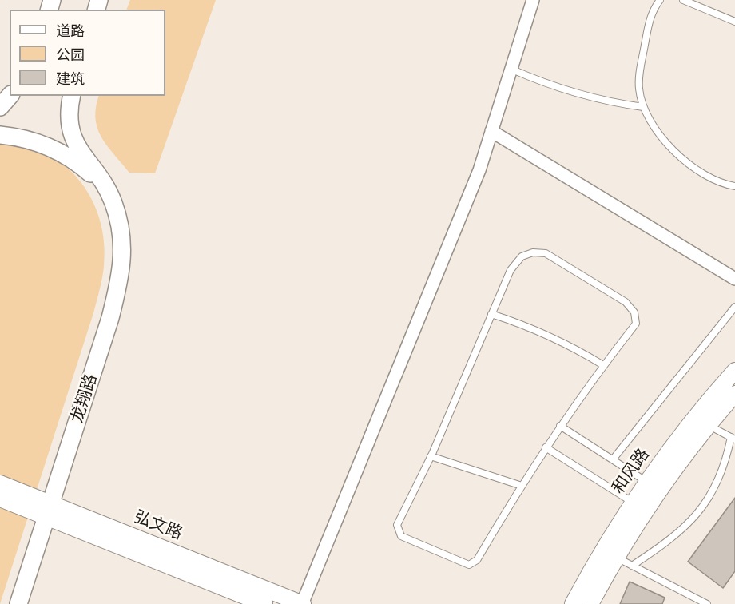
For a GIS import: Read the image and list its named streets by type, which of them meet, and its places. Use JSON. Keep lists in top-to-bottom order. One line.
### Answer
{"streets":{"main road":["龙翔路"],"street":["和风路","弘文路"]},"crossings":[["龙翔路","弘文路"]],"legend":["道路","公园","建筑"]}
